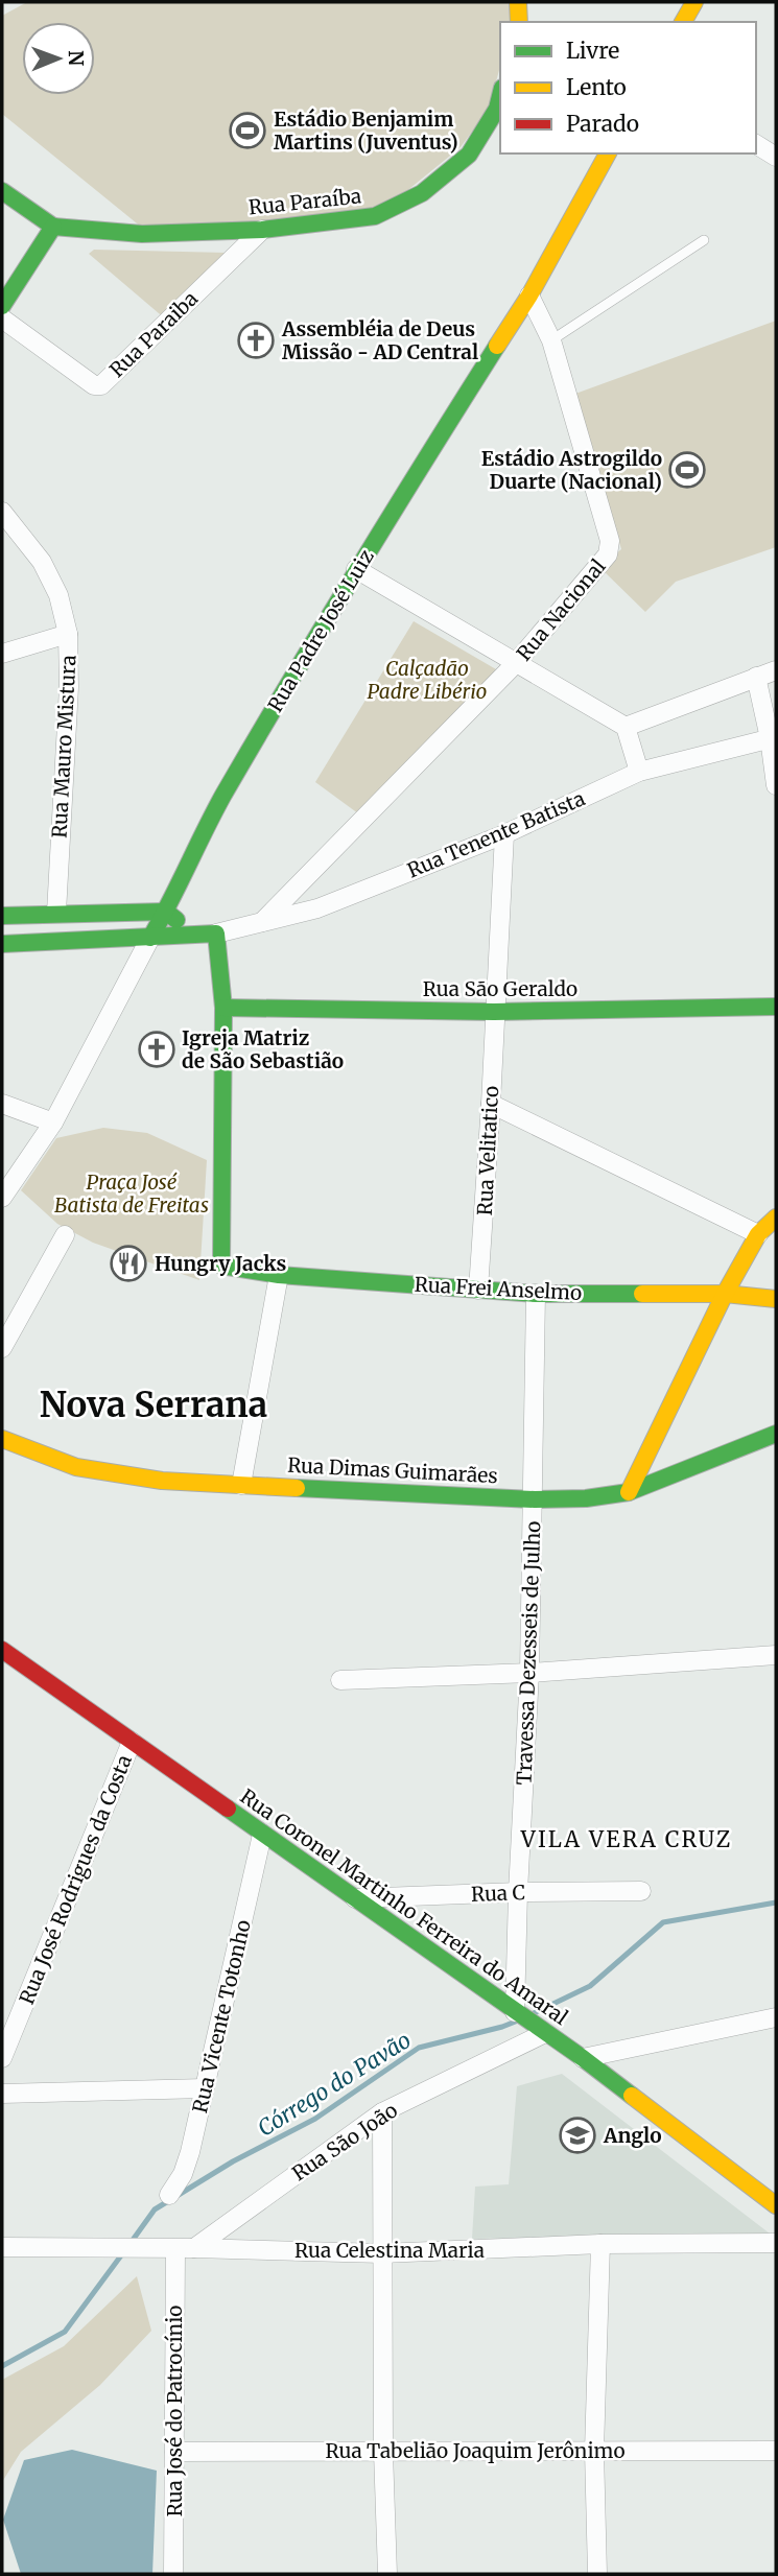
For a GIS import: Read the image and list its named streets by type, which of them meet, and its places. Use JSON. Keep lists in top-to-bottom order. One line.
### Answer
{"streets":{"street":["Rua Paraíba","Rua Paraiba","Rua Nacional","Rua Padre José Luiz","Rua Mauro Mistura","Rua Tenente Batista","Rua São Geraldo","Rua Velitatico","Rua Frei Anselmo","Rua Dimas Guimarães","Travessa Dezesseis de Julho","Rua José Rodrigues da Costa","Rua C","Rua Coronel Martinho Ferreira do Amaral","Rua Vicente Totonho","Rua São João","Rua Celestina Maria","Rua José do Patrocínio","Rua Tabelião Joaquim Jerônimo"]},"crossings":[["Rua Paraíba","Rua Paraiba"],["Rua Nacional","Rua Padre José Luiz"],["Rua Nacional","Rua Tenente Batista"],["Rua Tenente Batista","Rua Velitatico"],["Rua São Geraldo","Rua Velitatico"],["Rua São Geraldo","Rua Frei Anselmo"],["Rua Velitatico","Rua Frei Anselmo"],["Rua Frei Anselmo","Travessa Dezesseis de Julho"],["Rua Dimas Guimarães","Travessa Dezesseis de Julho"],["Travessa Dezesseis de Julho","Rua C"],["Travessa Dezesseis de Julho","Rua Coronel Martinho Ferreira do Amaral"],["Rua José Rodrigues da Costa","Rua Coronel Martinho Ferreira do Amaral"],["Rua C","Rua Coronel Martinho Ferreira do Amaral"],["Rua Coronel Martinho Ferreira do Amaral","Rua Vicente Totonho"],["Rua Coronel Martinho Ferreira do Amaral","Rua São João"],["Rua São João","Rua Celestina Maria"],["Rua Celestina Maria","Rua José do Patrocínio"],["Rua José do Patrocínio","Rua Tabelião Joaquim Jerônimo"]],"districts":["Nova Serrana","VILA VERA CRUZ"],"water":["Córrego do Pavão"],"parks":["Calçadão Padre Libério","Praça José Batista de Freitas"],"places":{"sports":["Estádio Benjamim Martins (Juventus)","Estádio Astrogildo Duarte (Nacional)"],"church":["Assembléia de Deus Missão - AD Central","Igreja Matriz de São Sebastião"],"restaurant":["Hungry Jacks"],"school or university":["Anglo"]},"legend":["Livre","Lento","Parado"],"north":"right"}
